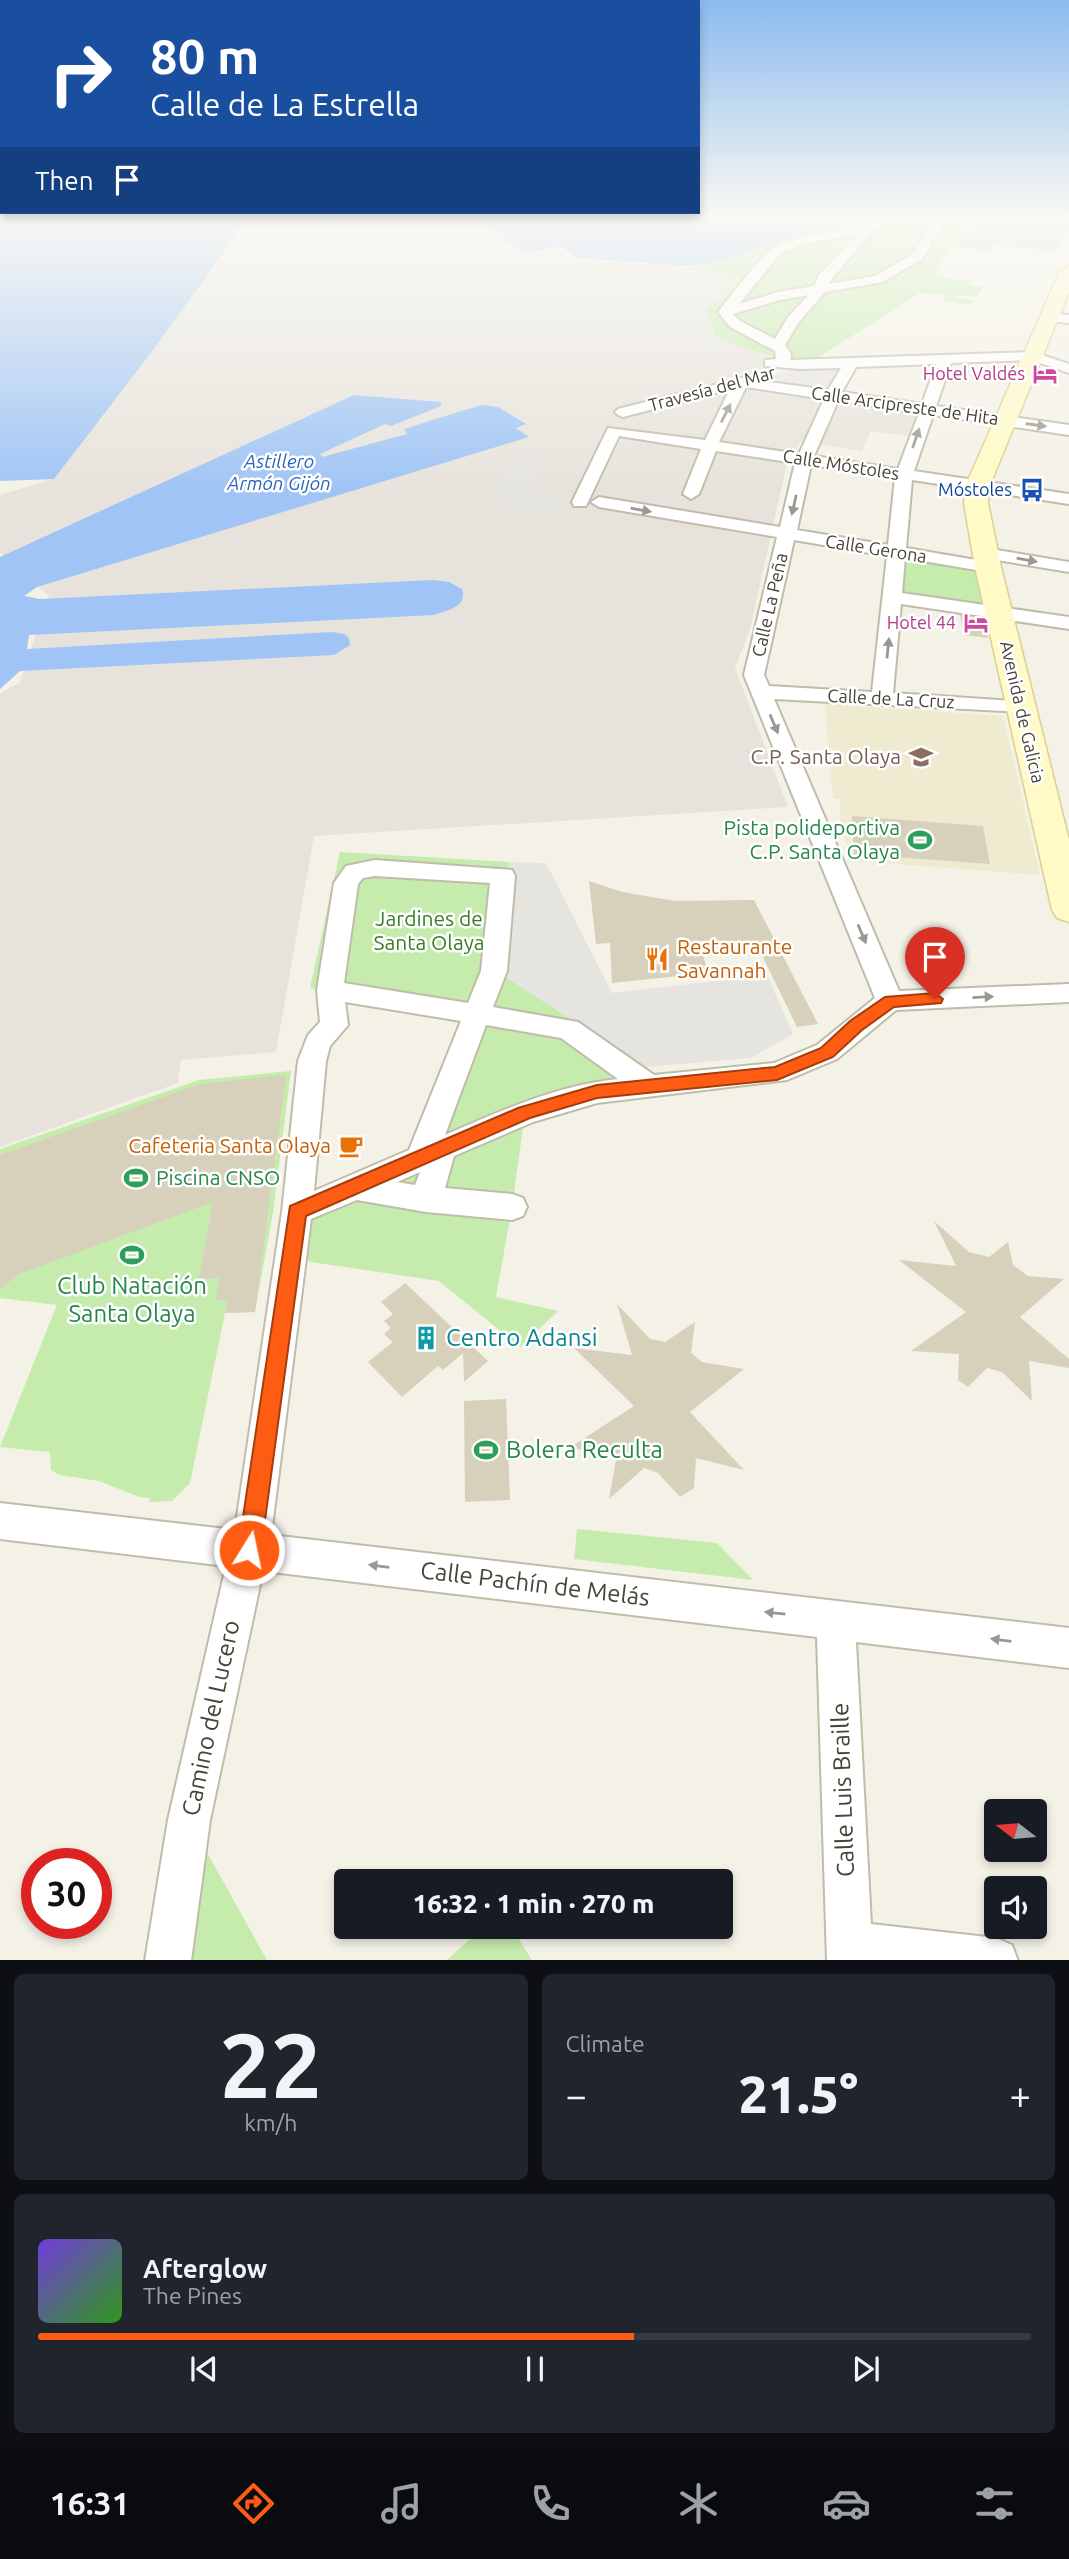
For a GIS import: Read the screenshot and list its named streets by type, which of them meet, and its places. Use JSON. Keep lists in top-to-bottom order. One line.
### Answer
{"streets":{"street":["Travesía del Mar","Calle Arcipreste de Hita","Calle Móstoles","Calle Gerona","Calle La Peña","Calle de La Cruz","Avenida de Galicia","Calle Pachín de Melás","Camino del Lucero","Calle Luis Braille"]},"crossings":[["Travesía del Mar","Calle Arcipreste de Hita"],["Travesía del Mar","Calle La Peña"],["Travesía del Mar","Avenida de Galicia"],["Calle Arcipreste de Hita","Calle La Peña"],["Calle Arcipreste de Hita","Avenida de Galicia"],["Calle Móstoles","Calle La Peña"],["Calle Móstoles","Avenida de Galicia"],["Calle Gerona","Calle La Peña"],["Calle Gerona","Avenida de Galicia"],["Calle La Peña","Calle de La Cruz"],["Calle de La Cruz","Avenida de Galicia"],["Calle Pachín de Melás","Camino del Lucero"],["Calle Pachín de Melás","Calle Luis Braille"]],"one_way":["Calle Pachín de Melás"],"water":["Astillero Armón Gijón"],"parks":["Jardines de Santa Olaya"],"places":{"hotel":["Hotel Valdés","Hotel 44"],"bus stop":["Móstoles"],"school or university":["C.P. Santa Olaya"],"sports":["Pista polideportiva C.P. Santa Olaya","Piscina CNSO","Club Natación Santa Olaya","Bolera Reculta"],"restaurant":["Restaurante Savannah"],"cafe":["Cafeteria Santa Olaya"],"building":["Centro Adansi"]},"north":"left","page":{"turn":["80 m","Calle de La Estrella"],"then":"Then","limit":"30","trip":"16:32 · 1 min · 270 m","tile":[["22","km/h"],"Climate"],"heat":["−","21.5°","+"],"song":["Afterglow","The Pines"],"tabs":"16:31"}}
